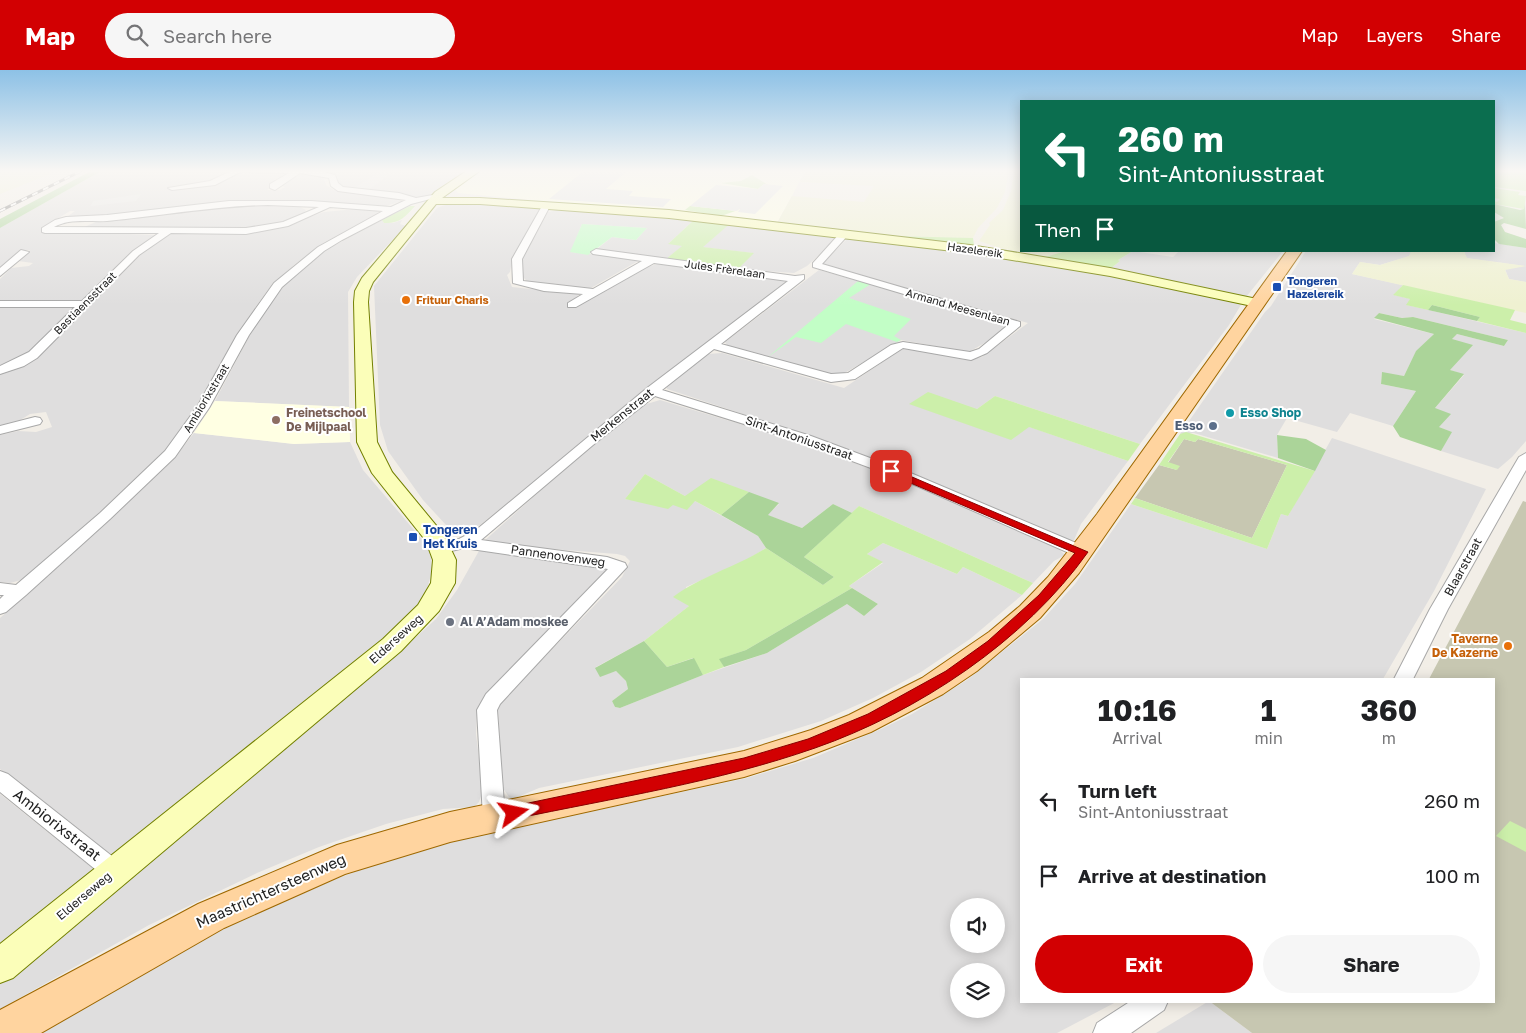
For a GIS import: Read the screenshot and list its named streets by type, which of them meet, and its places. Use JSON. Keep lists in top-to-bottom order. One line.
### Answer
{"streets":{"main road":["Hazelereik","Elderseweg","Maastrichtersteenweg"],"street":["Jules Frèrelaan","Bastiaensstraat","Armand Meesenlaan","Ambiorixstraat","Merkenstraat","Sint-Antoniusstraat","Pannenovenweg","Blaarstraat"]},"crossings":[["Hazelereik","Armand Meesenlaan"],["Hazelereik","Maastrichtersteenweg"],["Jules Frèrelaan","Merkenstraat"],["Armand Meesenlaan","Merkenstraat"],["Ambiorixstraat","Elderseweg"],["Merkenstraat","Sint-Antoniusstraat"],["Merkenstraat","Pannenovenweg"],["Merkenstraat","Elderseweg"],["Sint-Antoniusstraat","Maastrichtersteenweg"],["Pannenovenweg","Elderseweg"],["Pannenovenweg","Maastrichtersteenweg"]],"places":{"transit":["Tongeren Hazelereik","Tongeren Het Kruis"],"other":["Frituur Charis","Esso Shop","Freinetschool De Mijlpaal","Esso","Al A’Adam moskee","Taverne De Kazerne"]},"page":{"header":"Map","search":"Search here","nav":["Map","Layers","Share"],"turn":["260 m","Sint-Antoniusstraat"],"then":"Then","eta":["10:16","Arrival","1","min","360","m"],"list":[{"name":"Turn left","note":"Sint-Antoniusstraat","value":"260 m"},{"name":"Arrive at destination","value":"100 m"}],"buttons":["Exit","Share"]}}
